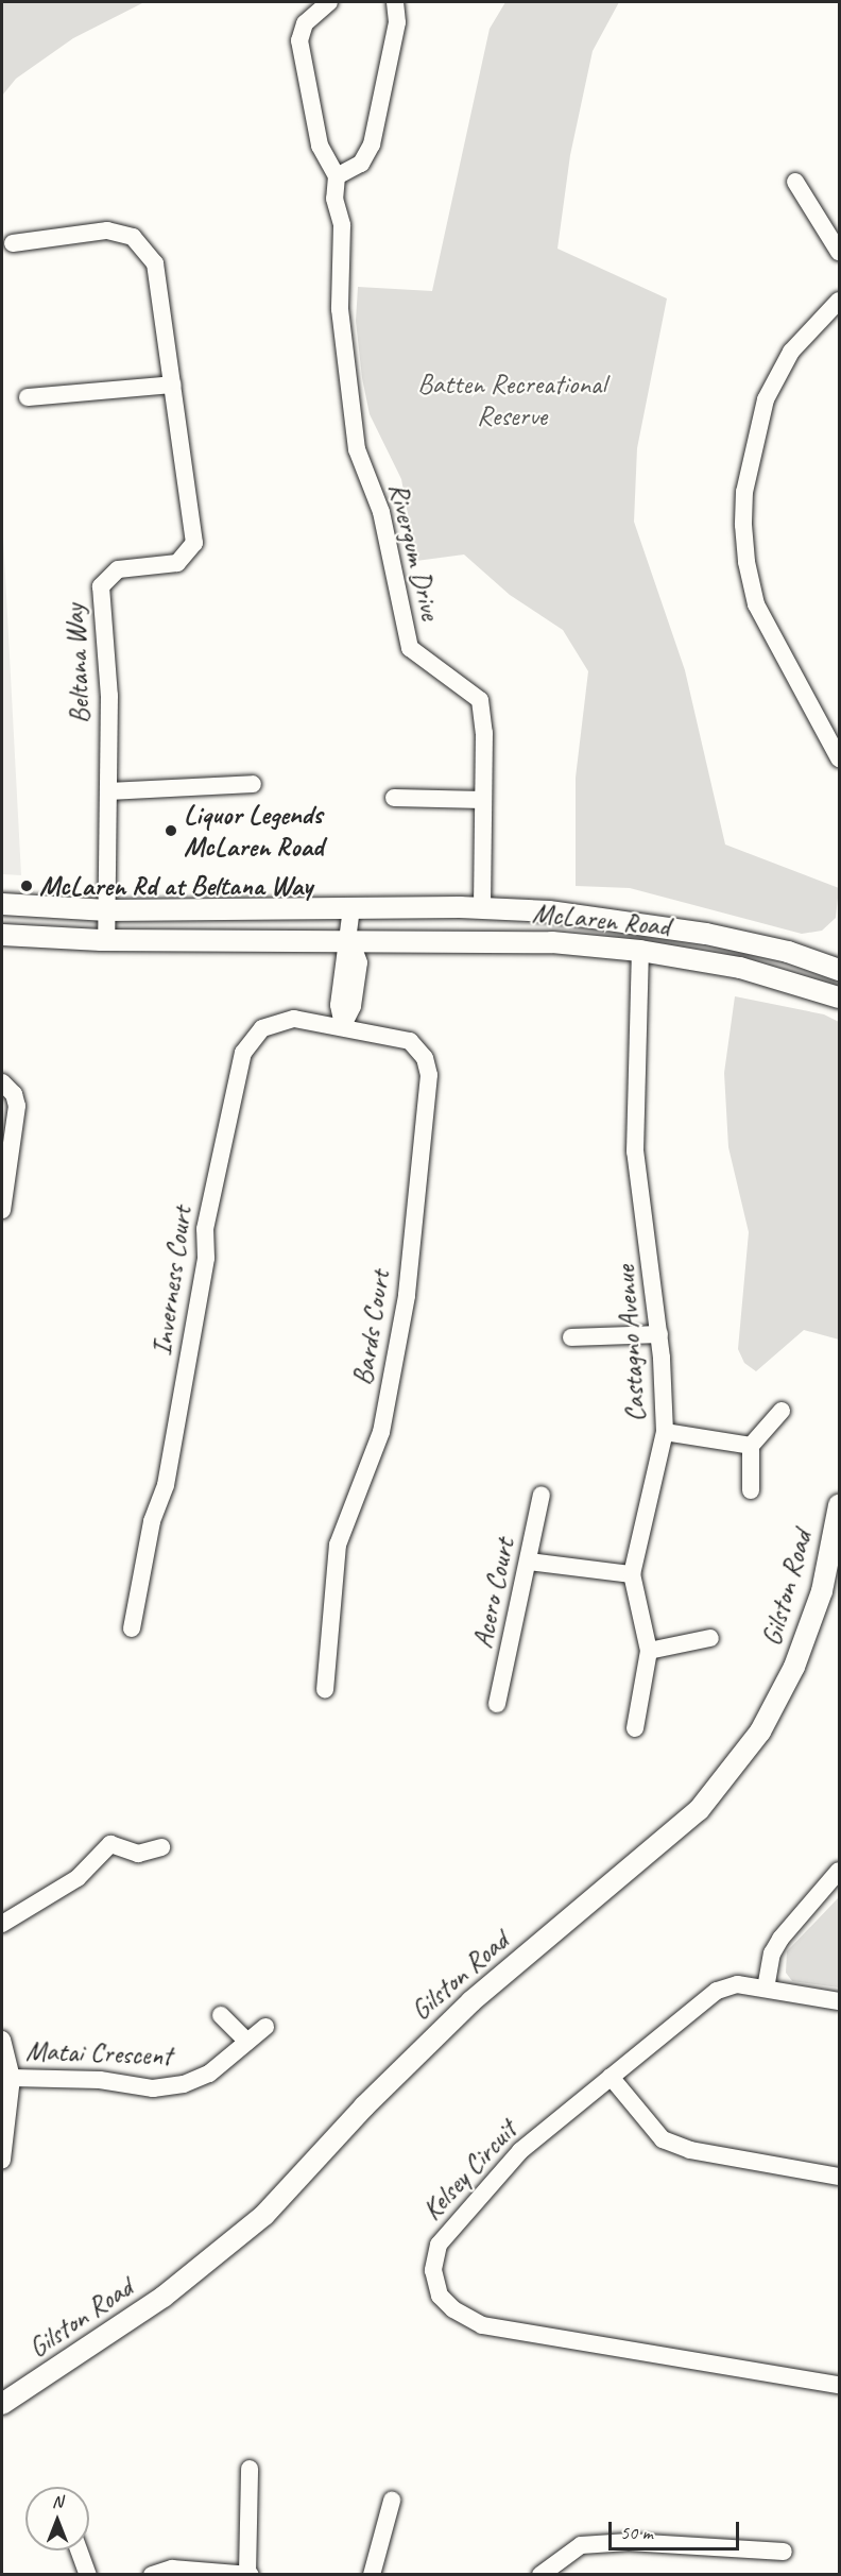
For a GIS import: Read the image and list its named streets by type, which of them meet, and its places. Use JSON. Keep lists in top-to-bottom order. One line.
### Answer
{"streets":{"main road":["McLaren Road","Gilston Road"],"street":["Rivergum Drive","Beltana Way","Inverness Court","Bards Court","Castagno Avenue","Acero Court","Matai Crescent","Kelsey Circuit"]},"crossings":[["Rivergum Drive","McLaren Road"],["Beltana Way","McLaren Road"],["McLaren Road","Castagno Avenue"],["Inverness Court","Bards Court"]],"parks":["Batten Recreational Reserve"],"places":["Liquor Legends McLaren Road","McLaren Rd at Beltana Way"],"scale_bar":"50 m","north":"top"}
